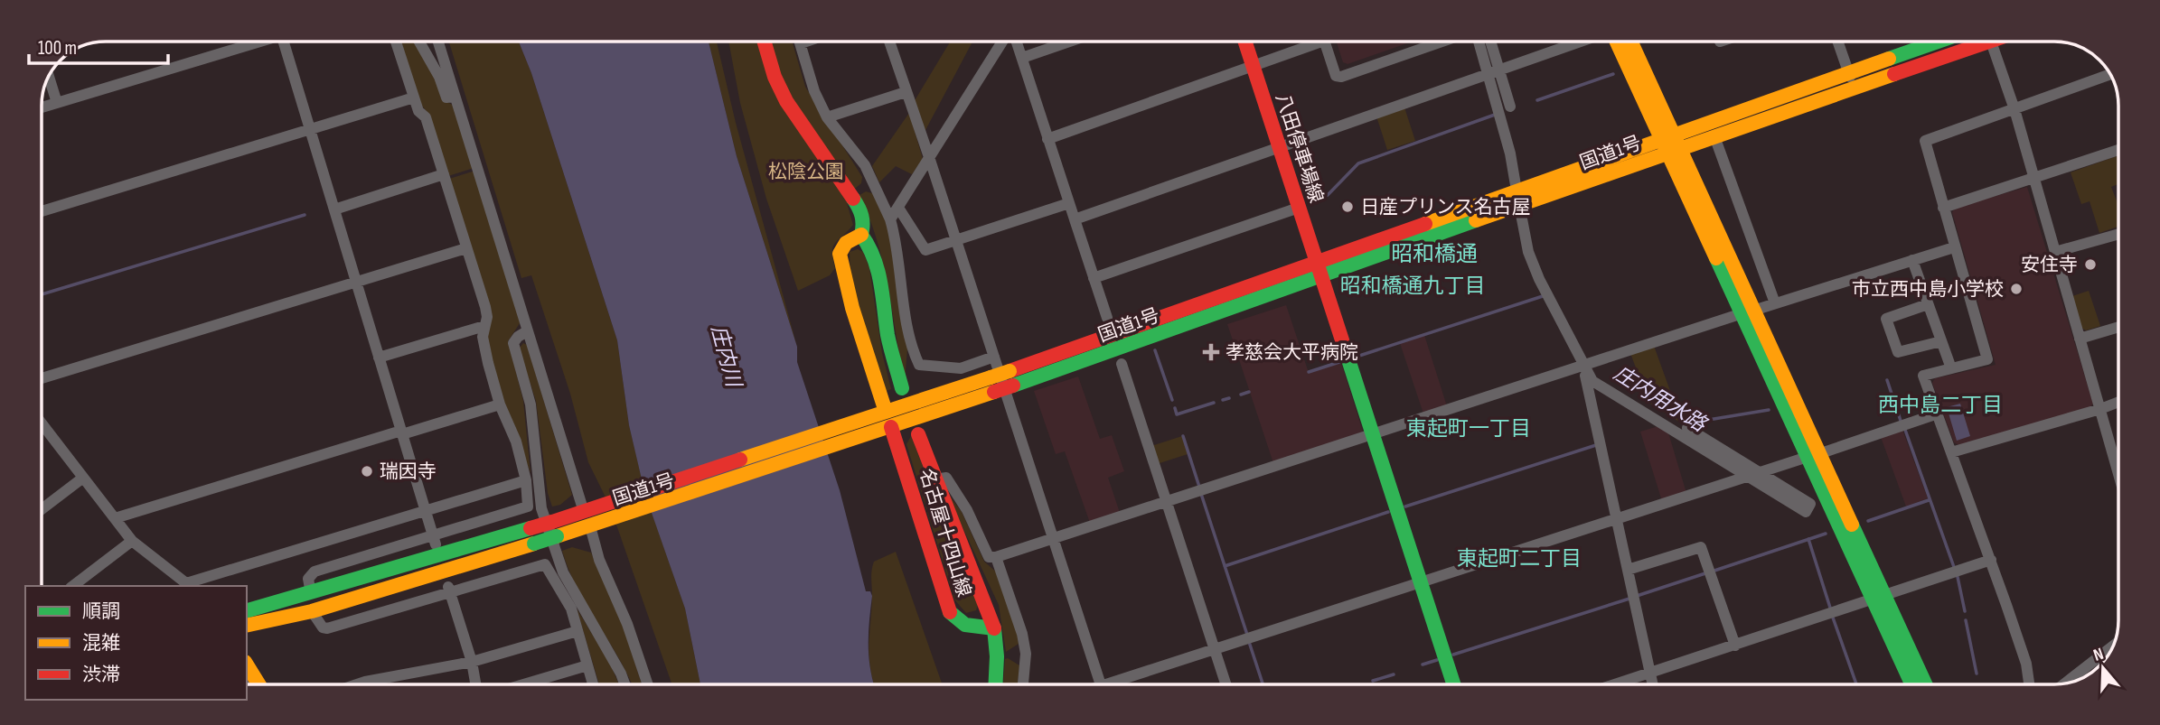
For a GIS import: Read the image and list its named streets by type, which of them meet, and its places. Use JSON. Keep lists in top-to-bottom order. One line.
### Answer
{"streets":{"main road":["八田停車場線","国道1号","名古屋十四山線"]},"crossings":[["八田停車場線","国道1号"],["国道1号","名古屋十四山線"]],"districts":["昭和橋通","昭和橋通九丁目","西中島二丁目","東起町一丁目","東起町二丁目"],"water":["庄内川","庄内用水路"],"parks":["松陰公園"],"places":{"other":["日産プリンス名古屋","安住寺","市立西中島小学校","瑞因寺"],"health":["孝慈会大平病院"]},"legend":["順調","混雑","渋滞"],"scale_bar":"100 m","north":"top"}
